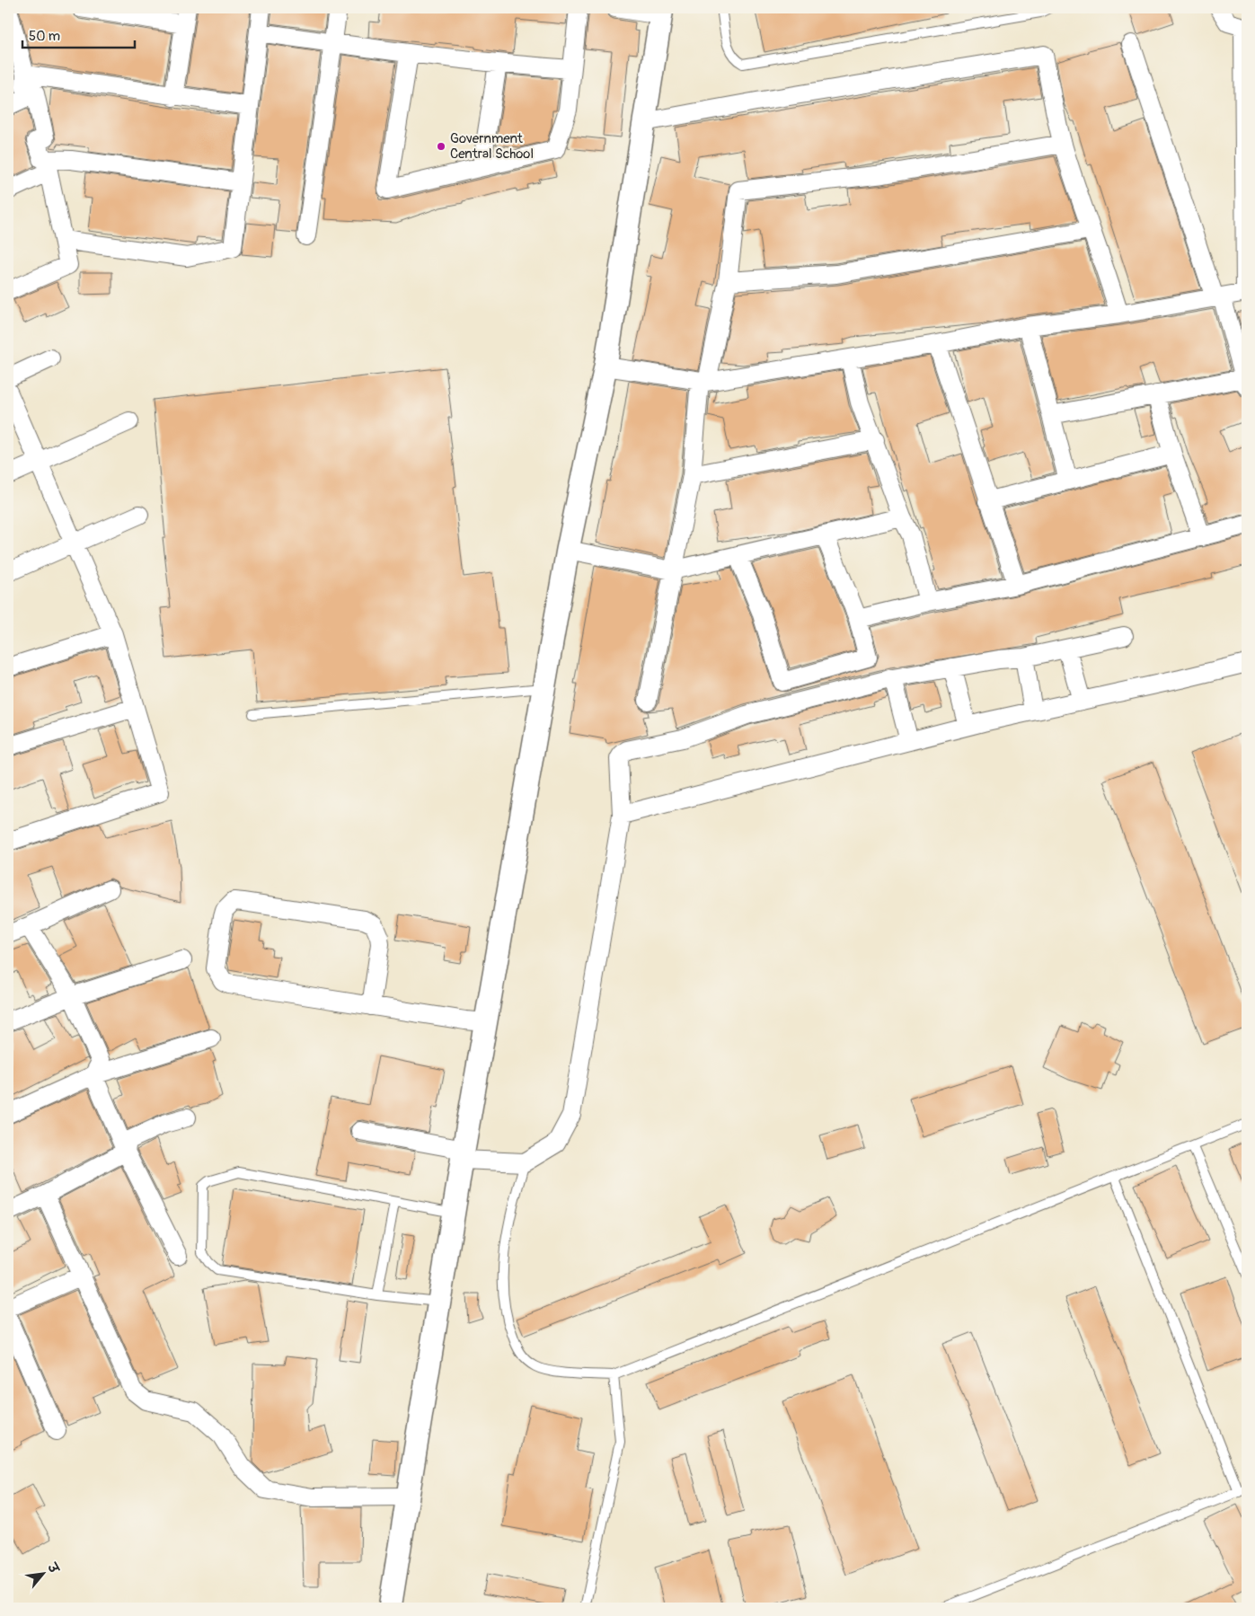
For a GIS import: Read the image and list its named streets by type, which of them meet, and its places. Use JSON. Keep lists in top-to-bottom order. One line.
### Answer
{"places":["Government Central School"],"scale_bar":"50 m","north":"top right"}
